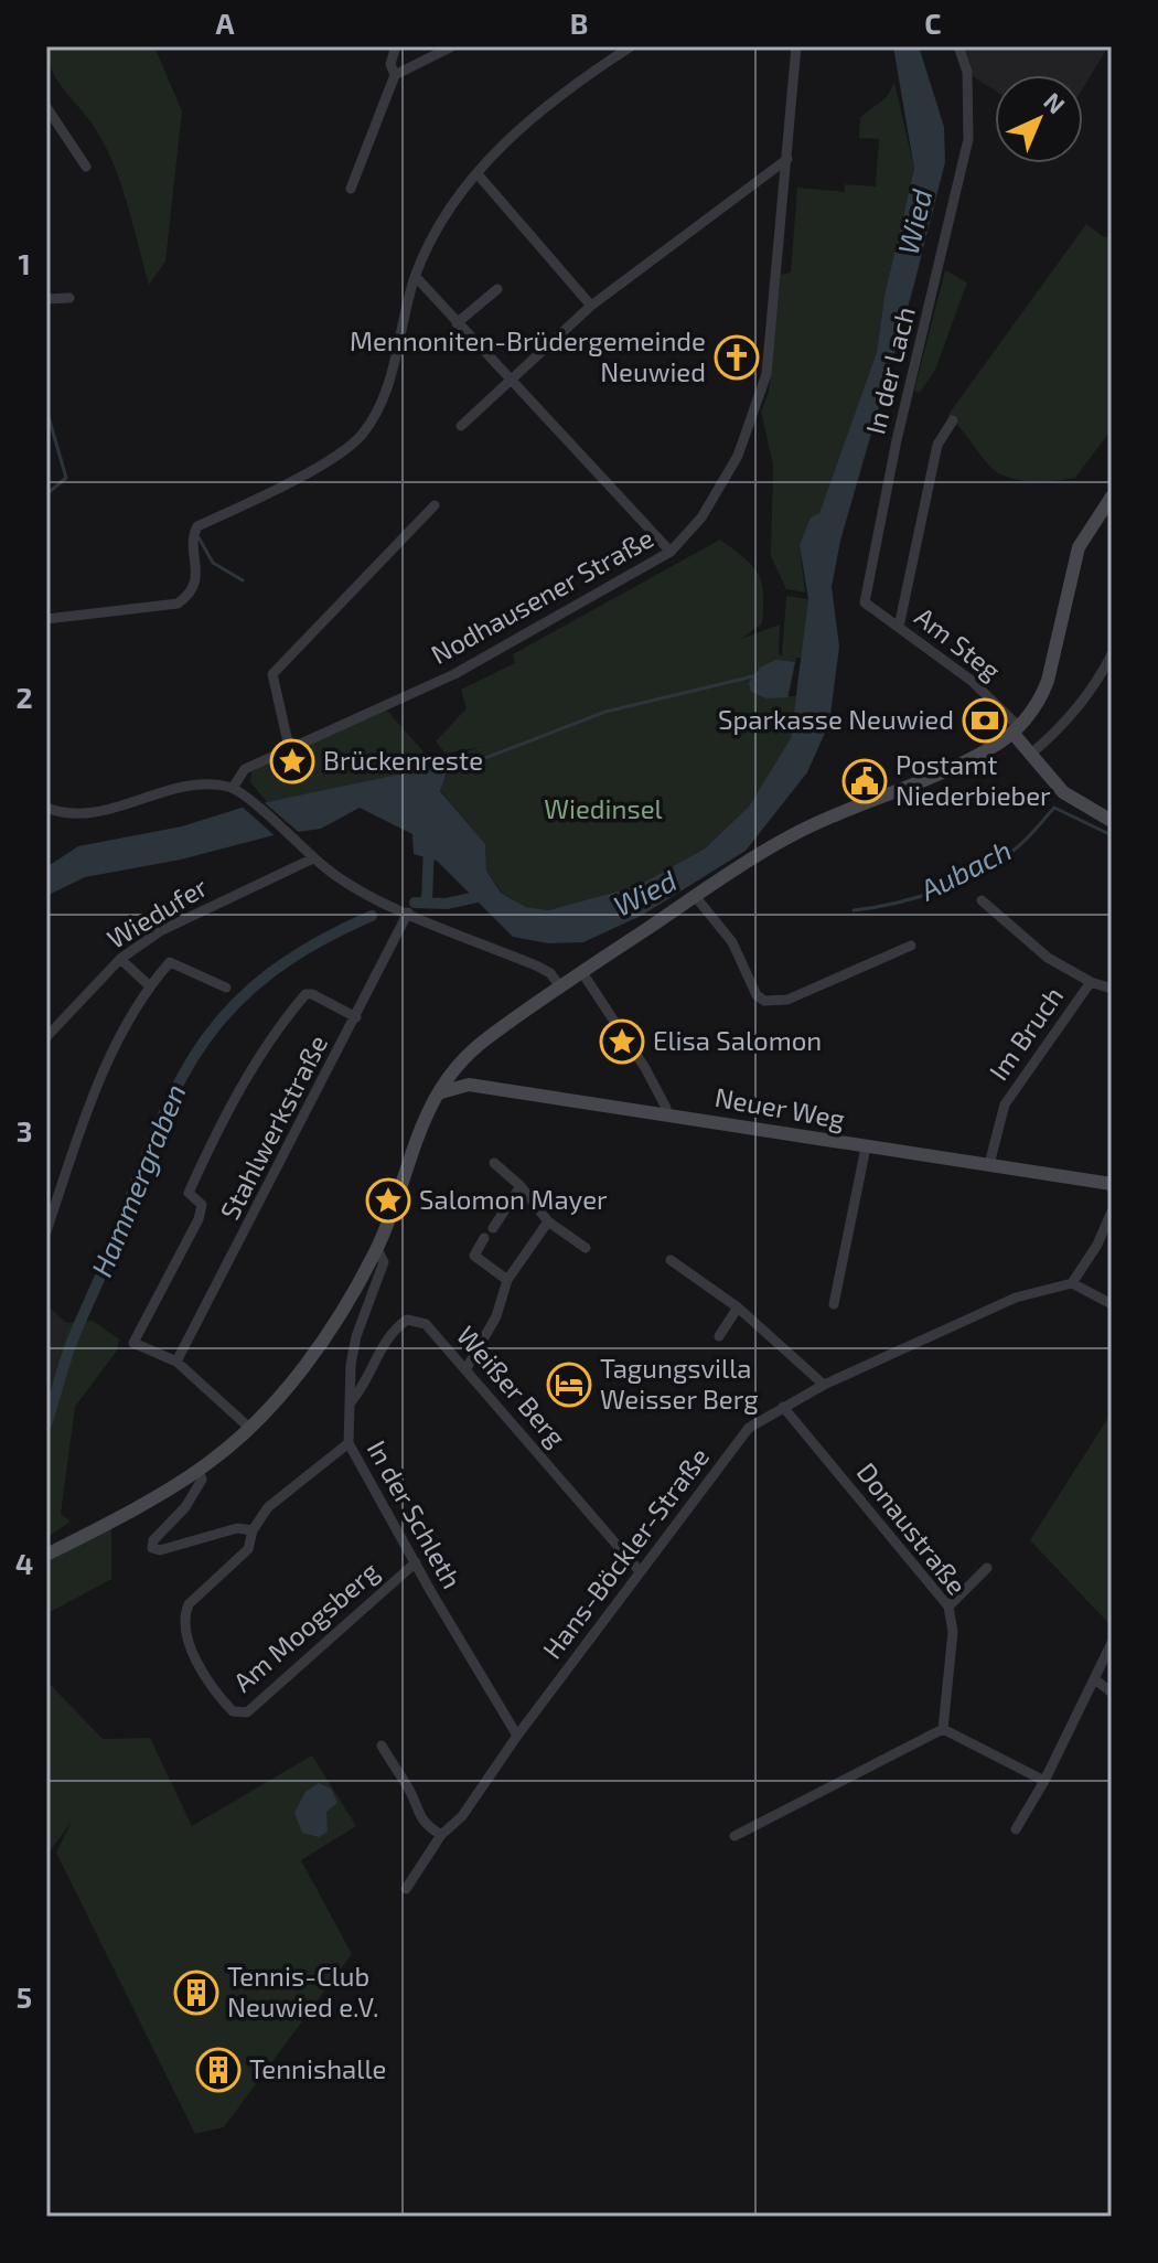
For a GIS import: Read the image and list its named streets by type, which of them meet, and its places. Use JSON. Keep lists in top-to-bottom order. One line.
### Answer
{"streets":{"main road":["Neuer Weg"],"street":["In der Lach","Nodhausener Straße","Am Steg","Wiedufer","Im Bruch","Stahlwerkstraße","Weißer Berg","In der Schleth","Donaustraße","Hans-Böckler-Straße","Am Moogsberg"]},"crossings":[["In der Lach","Am Steg"],["Im Bruch","Neuer Weg"],["Weißer Berg","In der Schleth"],["Weißer Berg","Hans-Böckler-Straße"],["In der Schleth","Hans-Böckler-Straße"],["In der Schleth","Am Moogsberg"],["Donaustraße","Hans-Böckler-Straße"]],"water":["Wied","Aubach","Hammergraben"],"parks":["Wiedinsel"],"places":{"church":["Mennoniten-Brüdergemeinde Neuwied"],"bank":["Sparkasse Neuwied"],"place":["Brückenreste","Elisa Salomon","Salomon Mayer"],"public building":["Postamt Niederbieber"],"hotel":["Tagungsvilla Weisser Berg"],"building":["Tennis-Club Neuwied e.V.","Tennishalle"]},"north":"top right","grid":{"columns":["A","B","C"],"rows":["1","2","3","4","5"]}}
